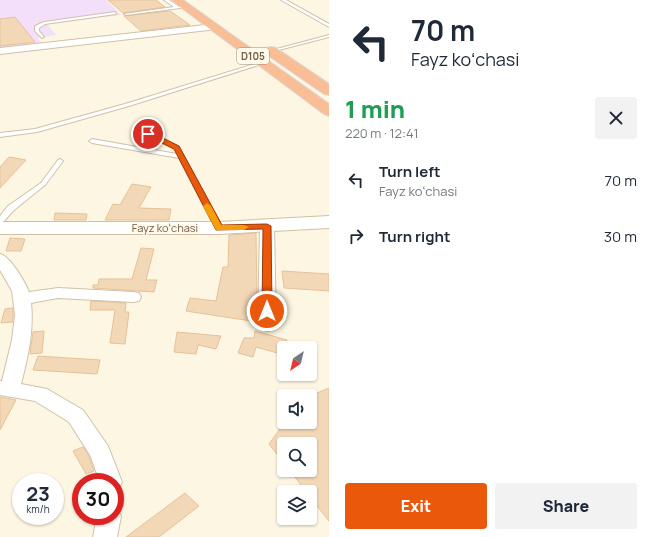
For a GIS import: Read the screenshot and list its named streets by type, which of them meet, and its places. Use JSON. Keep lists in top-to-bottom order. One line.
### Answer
{"streets":{"highway":["D105"],"street":["Fayz koʻchasi"]},"north":"bottom left","page":{"turn":["70 m","Fayz koʻchasi"],"heading":["1 min","220 m · 12:41"],"list":[{"name":"Turn left","note":"Fayz koʻchasi","value":"70 m"},{"name":"Turn right","value":"30 m"}],"speed":"23 km/h","limit":"30","buttons":["Exit","Share"]}}
